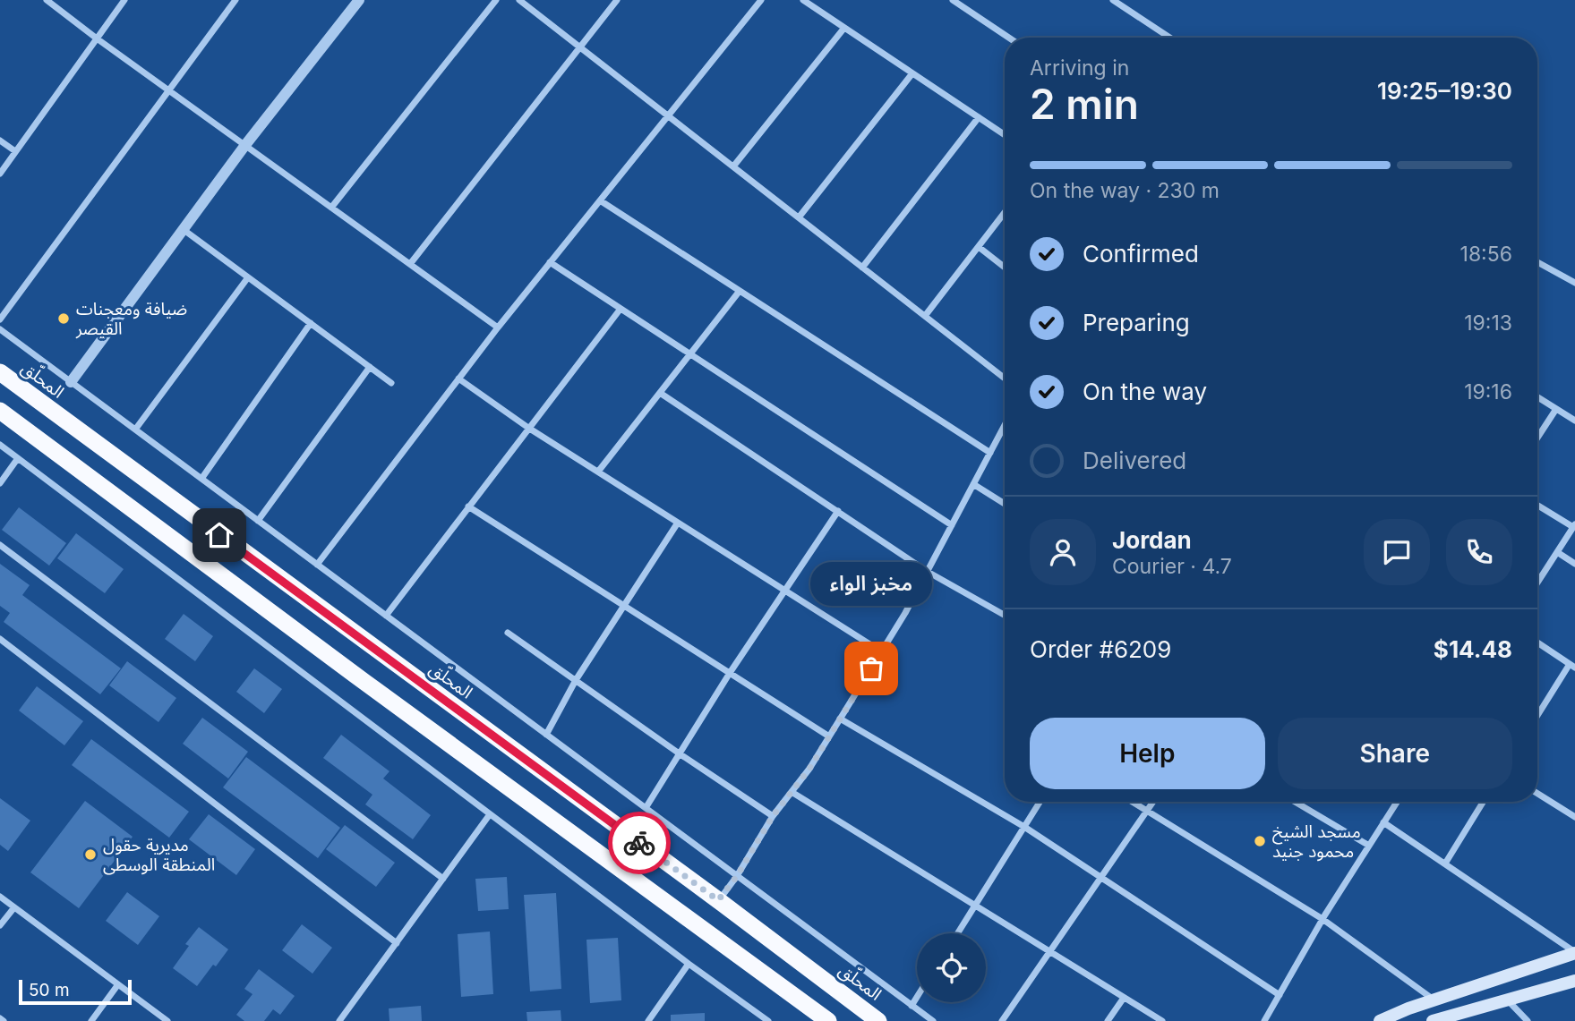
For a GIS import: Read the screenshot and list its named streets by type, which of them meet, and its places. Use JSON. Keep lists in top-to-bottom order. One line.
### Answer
{"streets":{"highway":["المحلّق"]},"places":["ضيافة ومعجنات القيصر","مخبز الواء","مسجد الشيخ محمود جنيد","مديرية حقول المنطقة الوسطى"],"scale_bar":"50 m","page":{"heading":["2 min","Arriving in","19:25–19:30"],"panel":["Jordan","Courier · 4.7","Order #6209","$14.48"],"bar":"On the way · 230 m","list":[["Confirmed","18:56"],["Preparing","19:13"],["On the way","19:16"],"Delivered"],"bubble":"مخبز الواء","buttons":["Help","Share"],"scale":"50 m"}}
